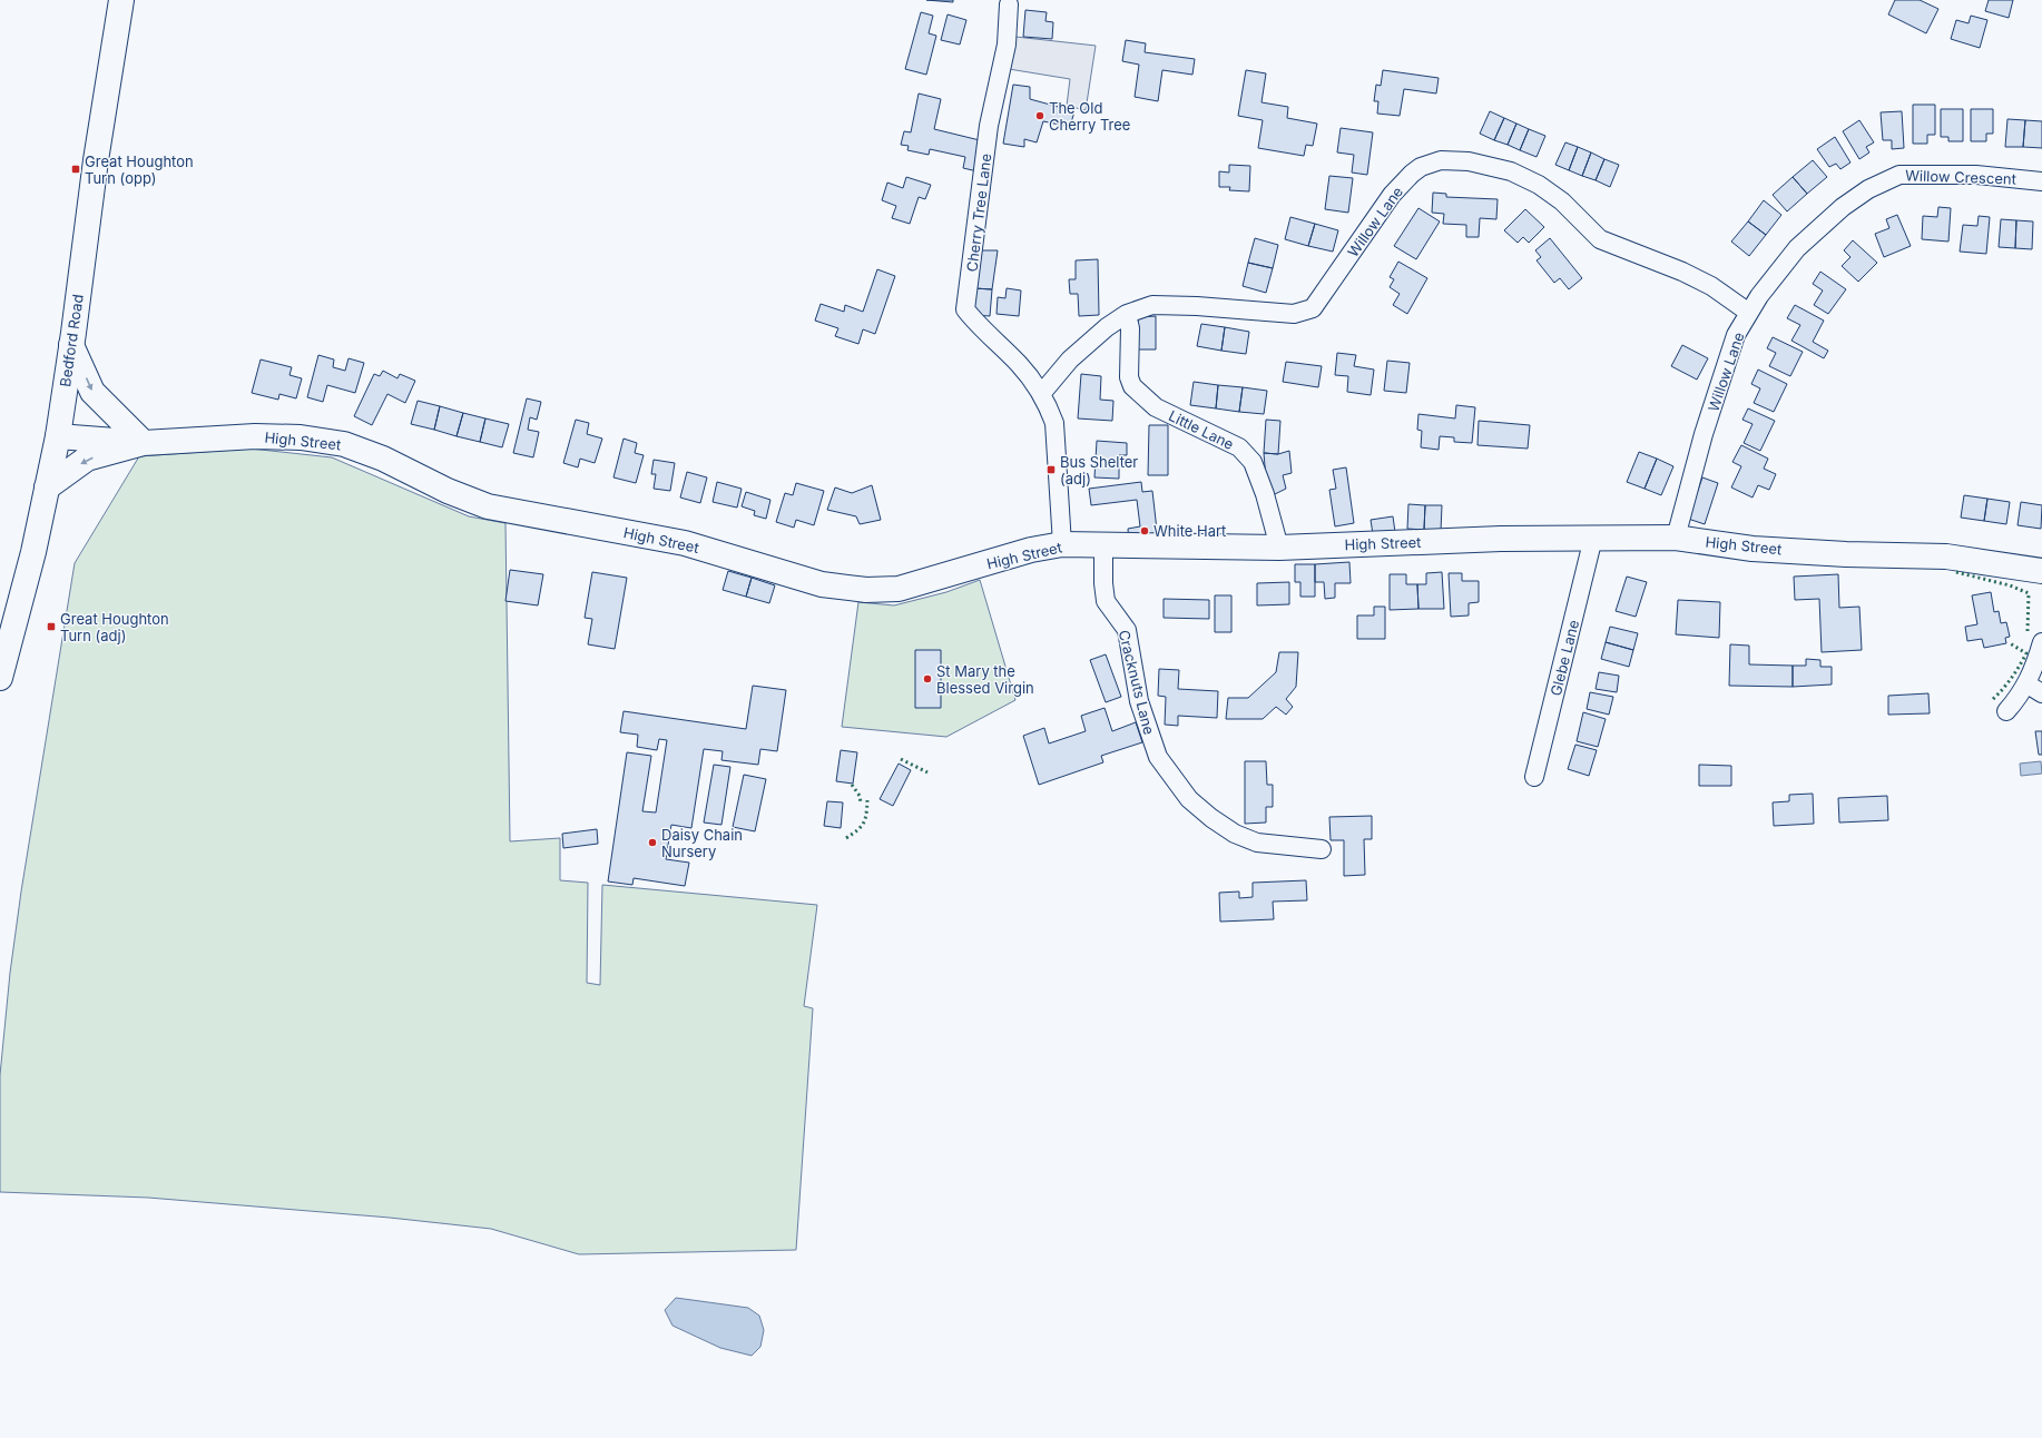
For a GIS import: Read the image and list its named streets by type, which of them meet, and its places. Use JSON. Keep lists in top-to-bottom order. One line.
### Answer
{"streets":{"main road":["Bedford Road","High Street"],"street":["Willow Crescent","Cherry Tree Lane","Willow Lane","Little Lane","Glebe Lane","Cracknuts Lane"]},"crossings":[["Willow Crescent","Willow Lane"],["Cherry Tree Lane","Willow Lane"],["Willow Lane","Little Lane"],["Willow Lane","High Street"],["Bedford Road","High Street"],["Little Lane","High Street"],["High Street","Glebe Lane"],["High Street","Cracknuts Lane"]],"places":{"other":["The Old Cherry Tree","White Hart","St Mary the Blessed Virgin","Daisy Chain Nursery"],"transit":["Great Houghton Turn (opp)","Bus Shelter (adj)","Great Houghton Turn (adj)"]}}
